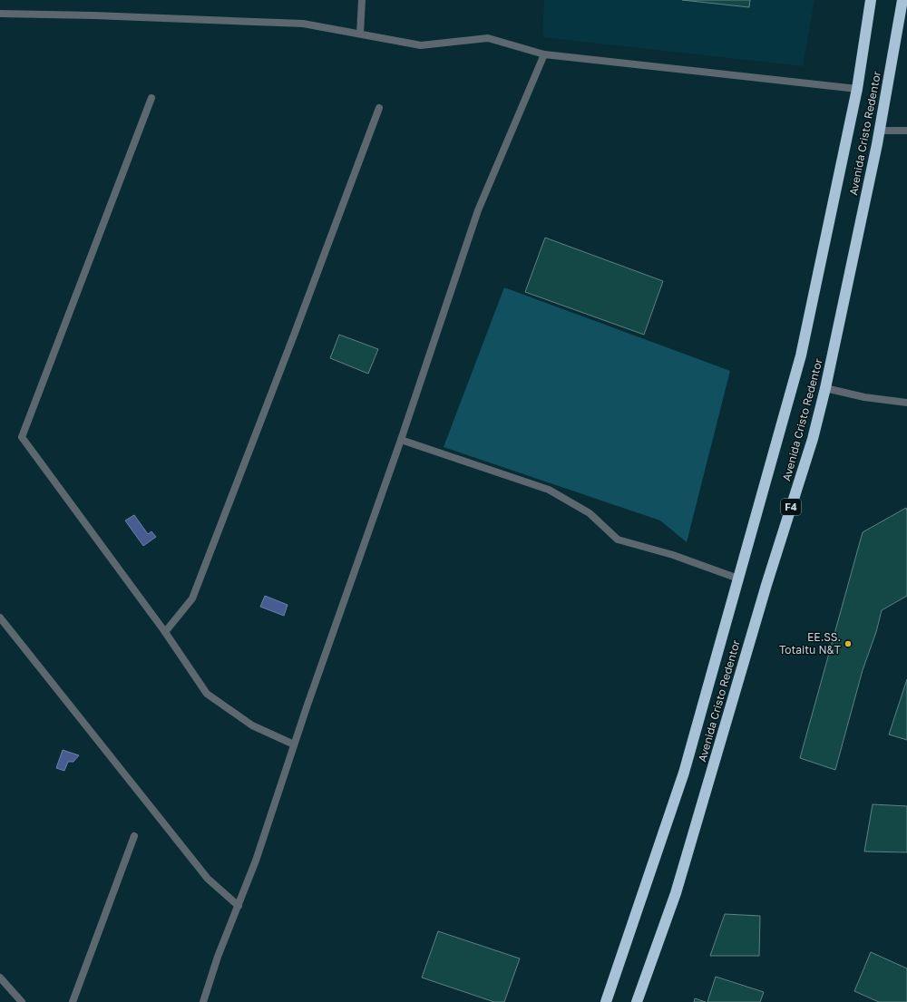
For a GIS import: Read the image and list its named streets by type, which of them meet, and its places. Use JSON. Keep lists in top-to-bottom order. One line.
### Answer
{"streets":{"highway":["Avenida Cristo Redentor","F4"]},"places":["EE.SS. Totaitu N&T"]}
